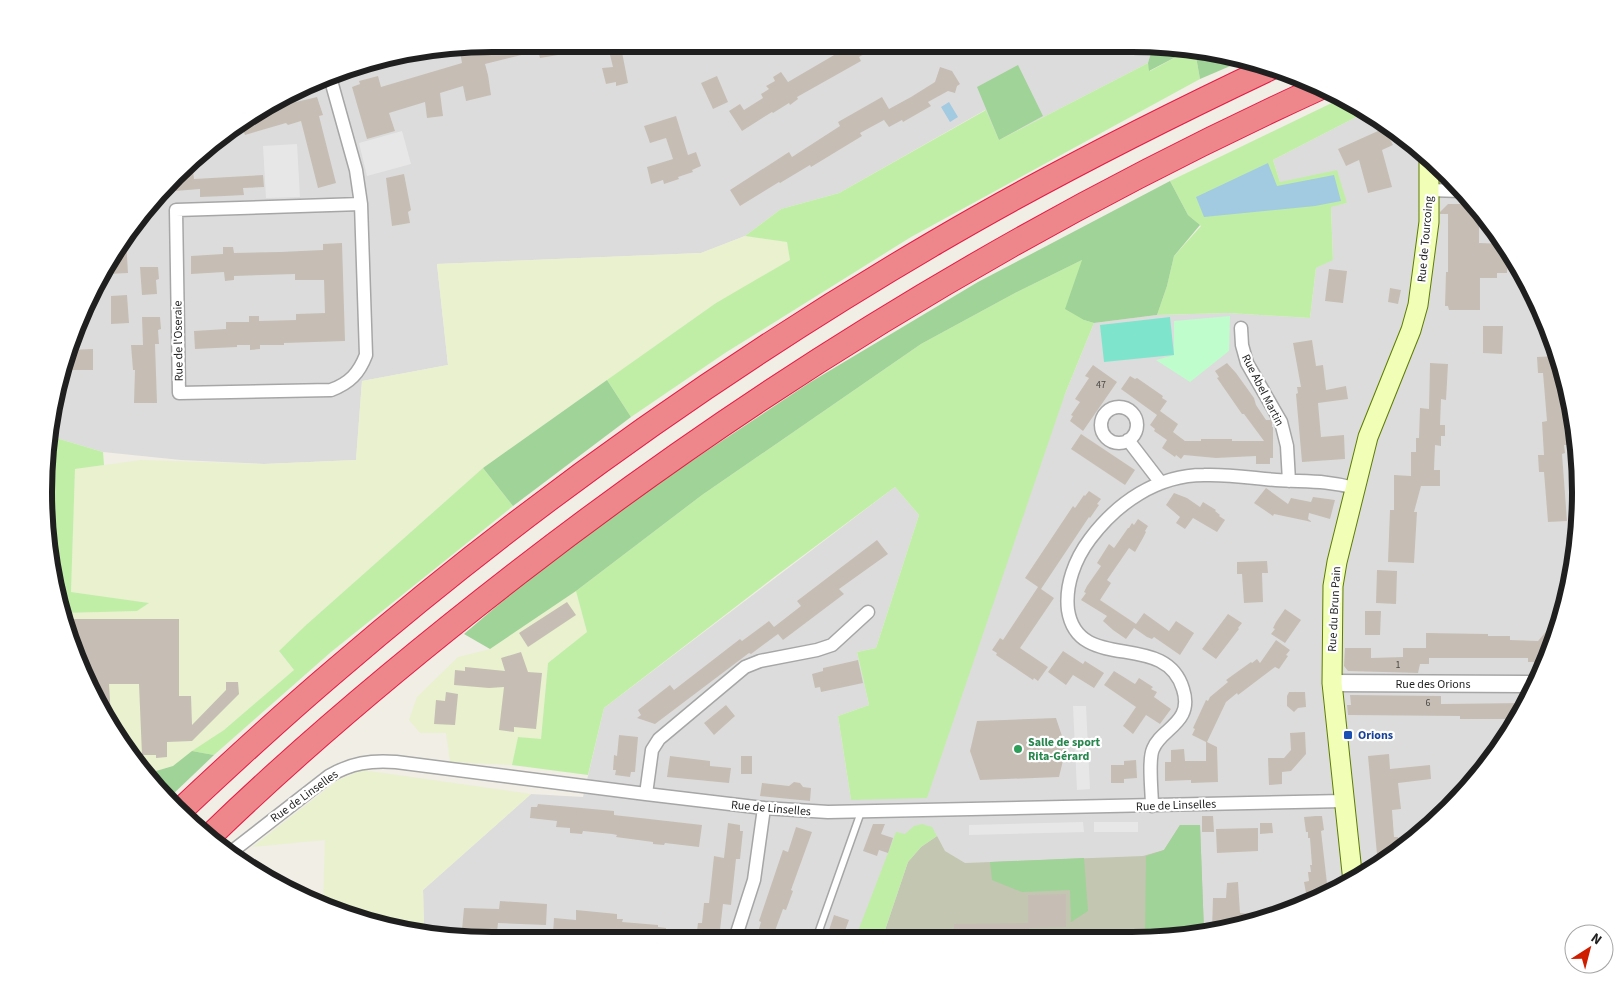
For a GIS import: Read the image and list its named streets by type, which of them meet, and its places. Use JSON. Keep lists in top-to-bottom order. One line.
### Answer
{"streets":{"main road":["Rue de Tourcoing","Rue du Brun Pain"],"street":["Rue de l'Oseraie","Rue Abel Martin","Rue des Orions","Rue de Linselles"]},"crossings":[["Rue de Tourcoing","Rue du Brun Pain"],["Rue du Brun Pain","Rue des Orions"],["Rue du Brun Pain","Rue de Linselles"]],"places":{"transit":["Orions"],"other":["Salle de sport Rita-Gérard"]},"house_numbers":["47","1","6"],"north":"top right"}
